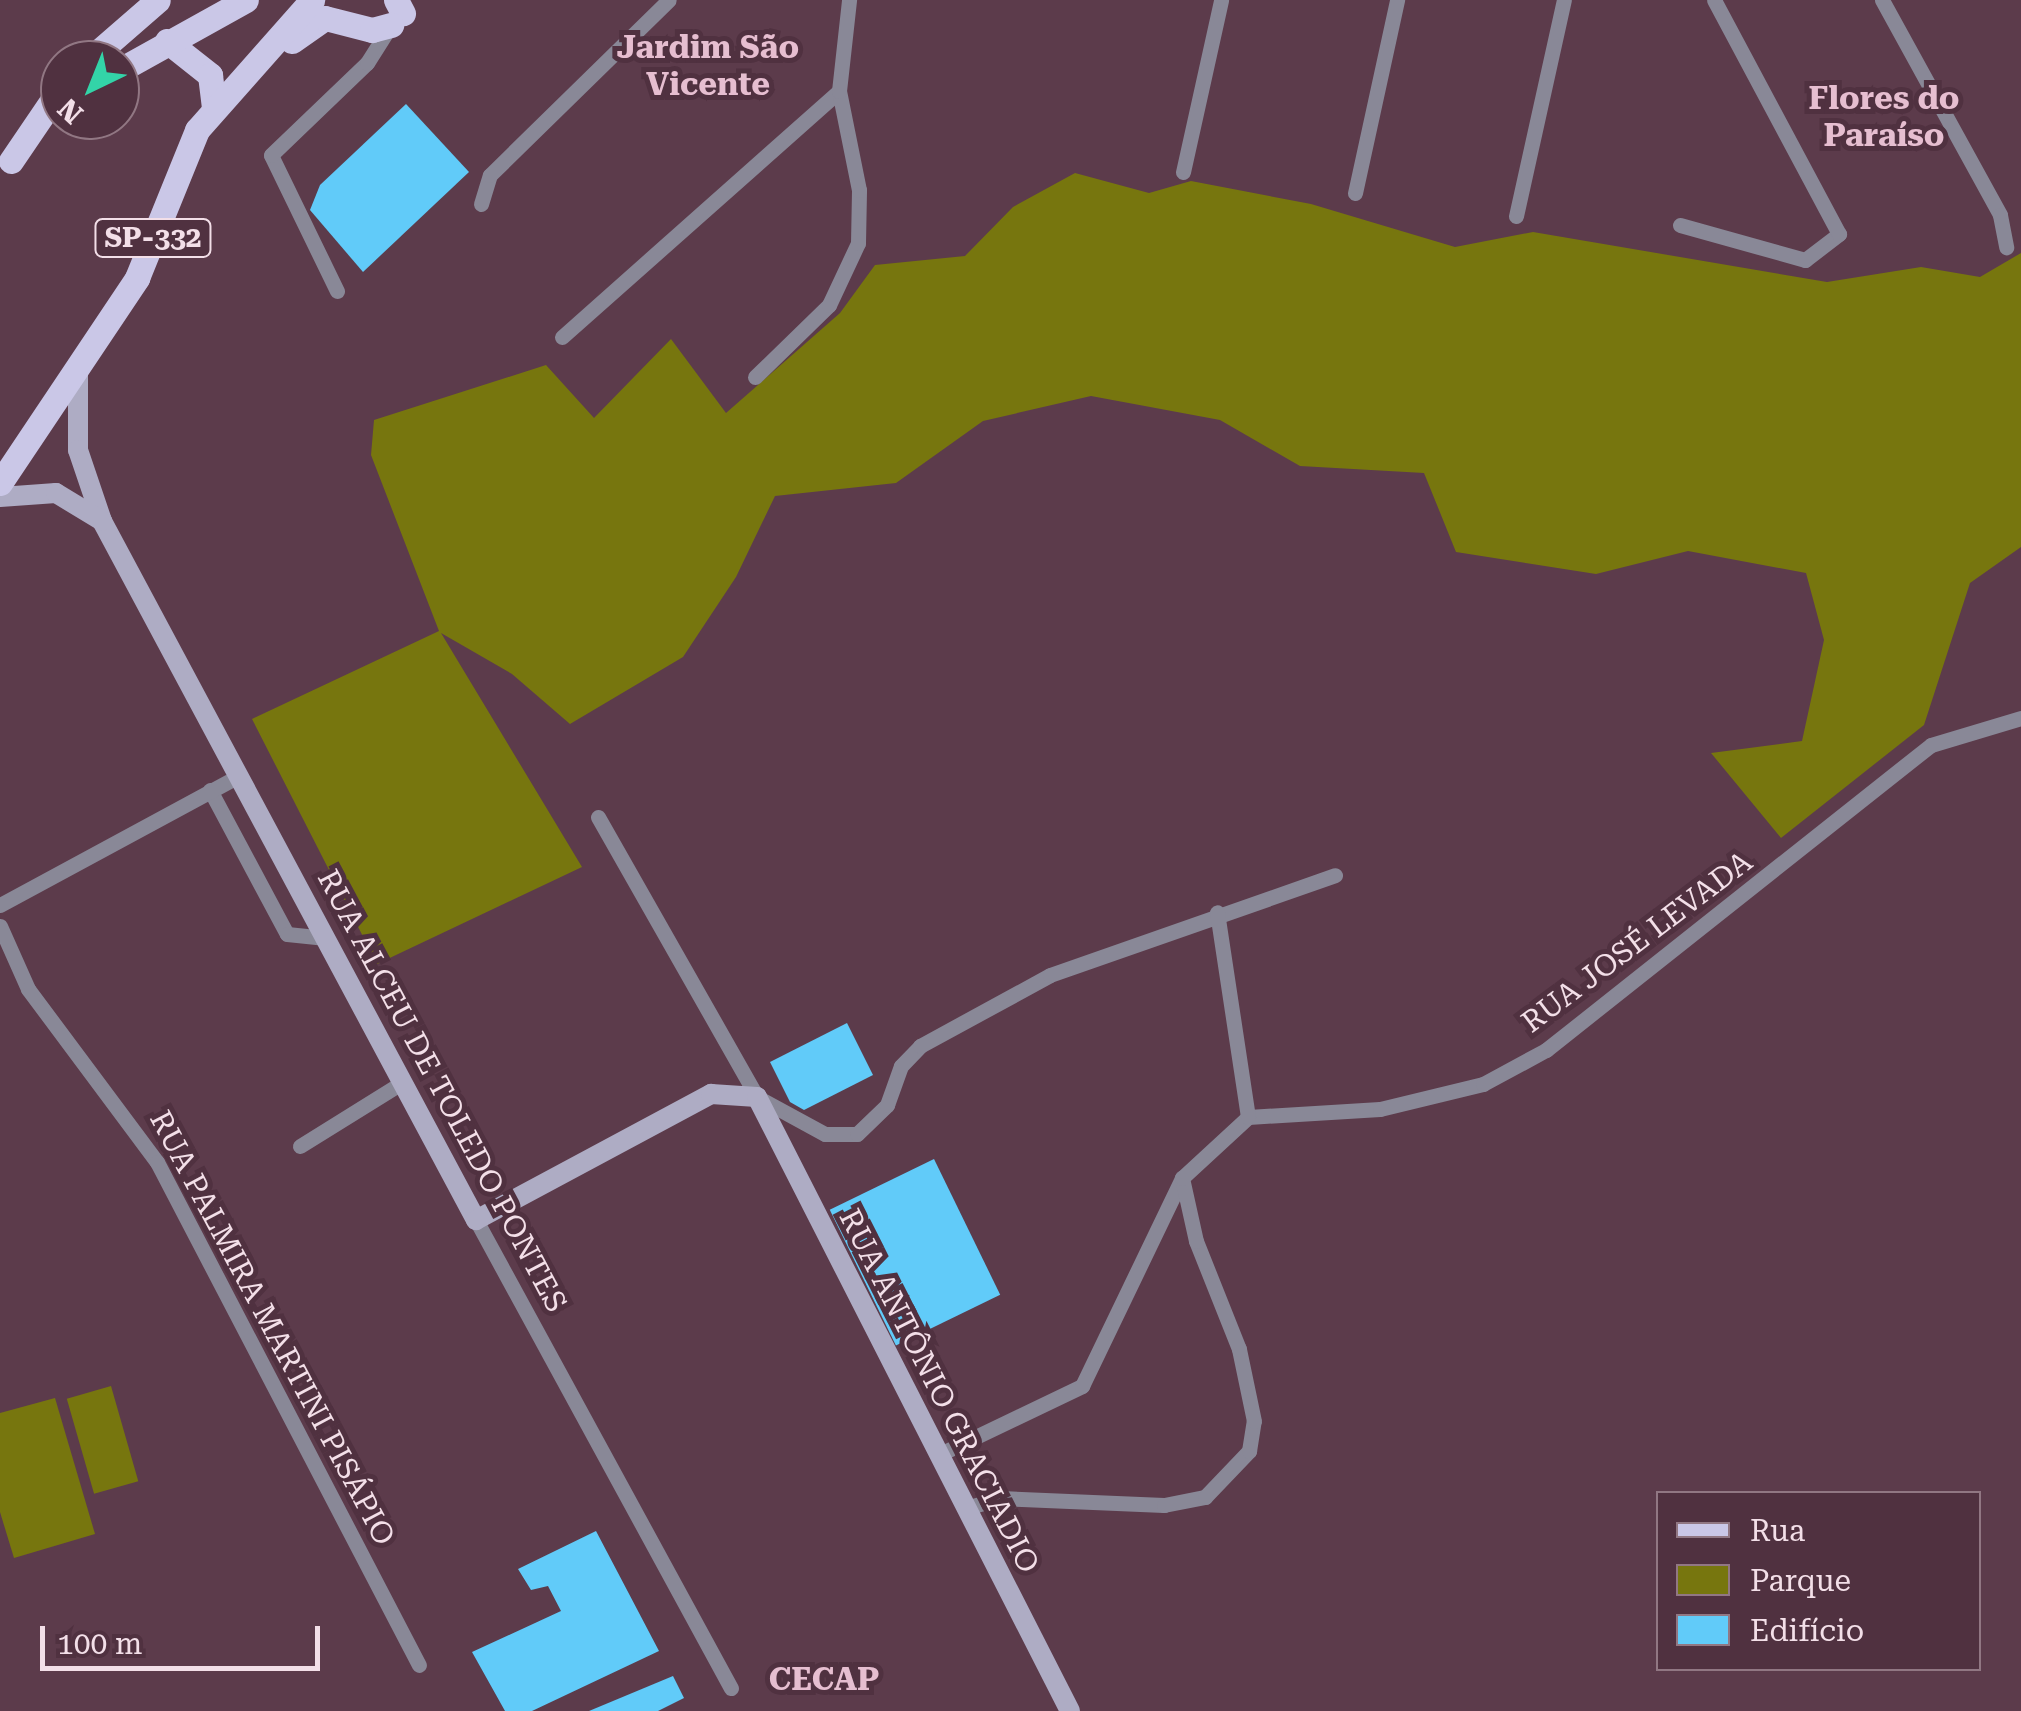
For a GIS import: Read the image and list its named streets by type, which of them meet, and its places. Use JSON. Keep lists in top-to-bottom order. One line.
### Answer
{"streets":{"main road":["SP-332","RUA ALCEU DE TOLEDO PONTES","RUA ANTÔNIO GRACIADIO"],"street":["RUA JOSÉ LEVADA","RUA PALMIRA MARTINI PISÁPIO"]},"crossings":[["SP-332","RUA ALCEU DE TOLEDO PONTES"]],"districts":["Jardim São Vicente","Flores do Paraíso","CECAP"],"legend":["Rua","Parque","Edifício"],"scale_bar":"100 m","north":"bottom left"}
